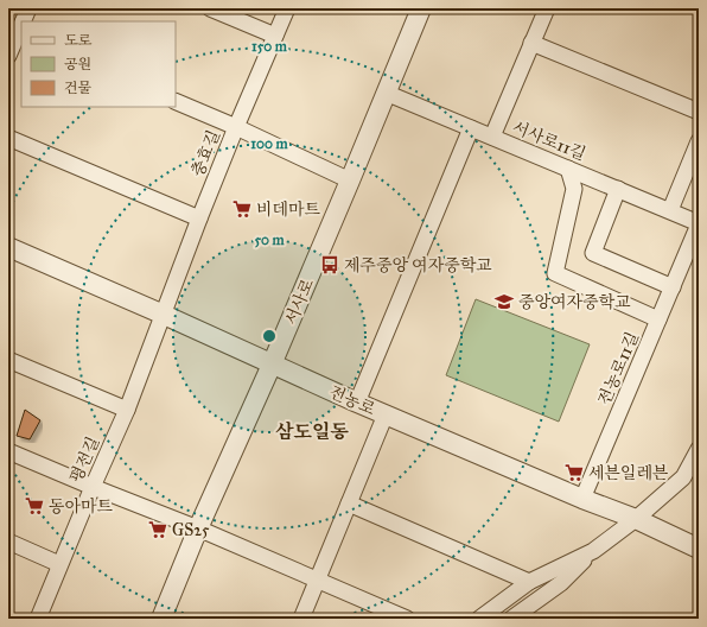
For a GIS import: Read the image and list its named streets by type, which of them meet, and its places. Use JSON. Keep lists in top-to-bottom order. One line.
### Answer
{"streets":{"street":["서사로11길","충효길","서사로","전농로11길","전농로","평전길"]},"crossings":[["서사로11길","서사로"],["서사로11길","전농로11길"],["충효길","전농로"],["충효길","평전길"],["서사로","전농로"],["전농로11길","전농로"],["전농로","평전길"]],"districts":["삼도일동"],"places":{"supermarket":["비데마트","세븐일레븐","동아마트","GS25"],"bus stop":["제주중앙 여자중학교"],"school or university":["중앙여자중학교"]},"legend":["도로","공원","건물"],"rings":["150 m","100 m","50 m"]}
